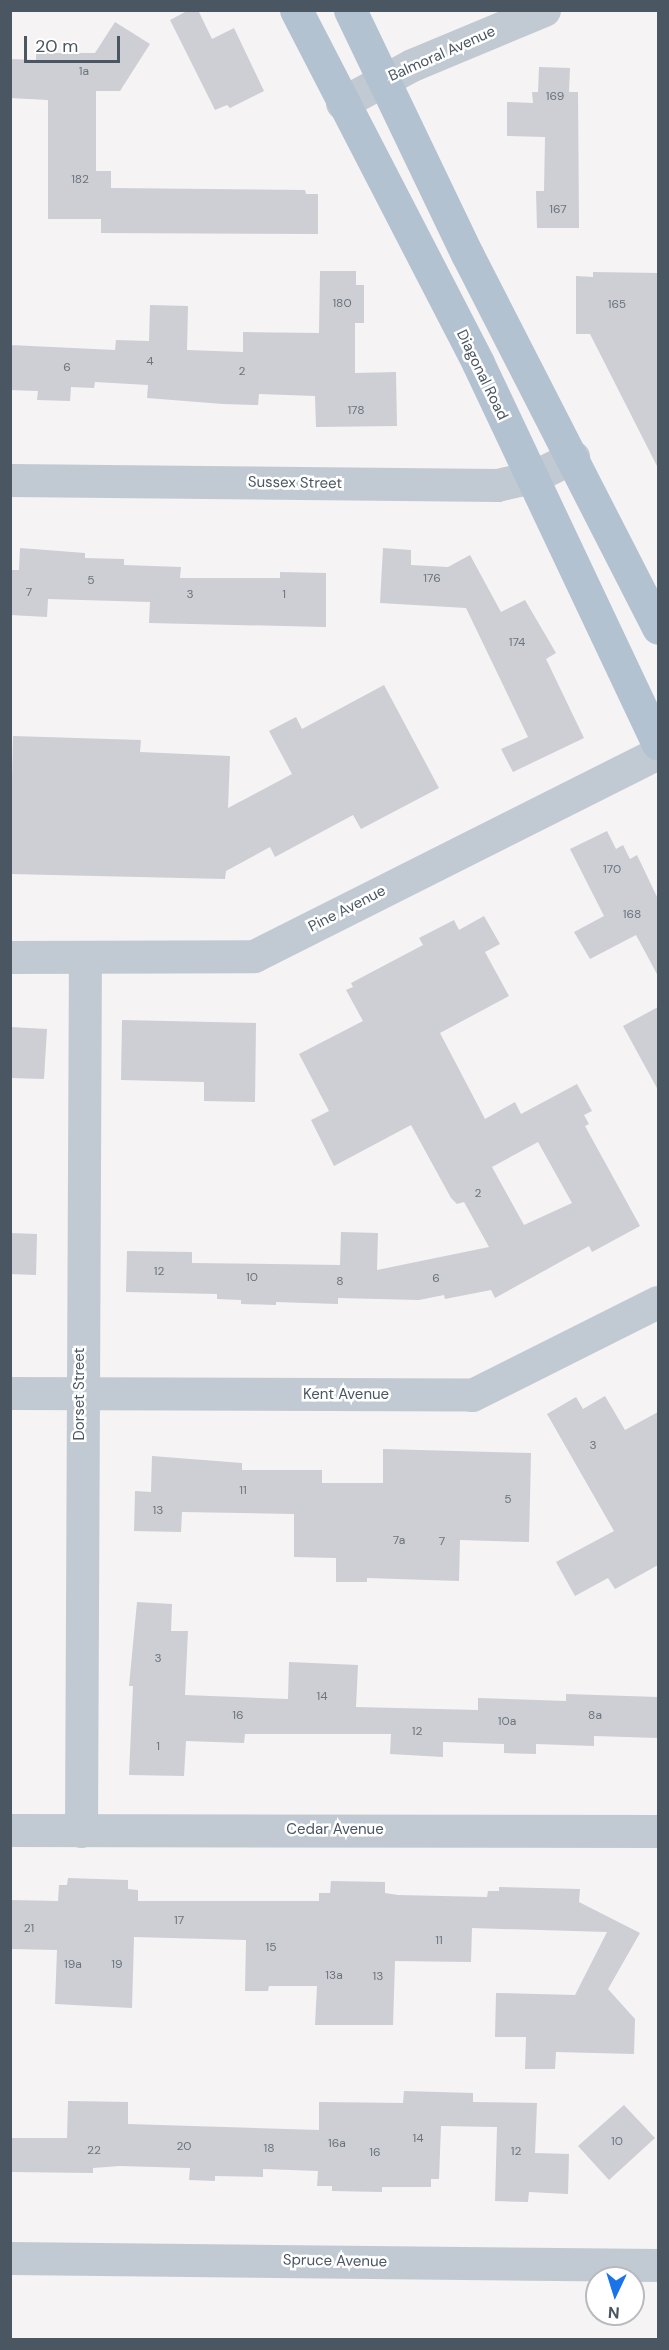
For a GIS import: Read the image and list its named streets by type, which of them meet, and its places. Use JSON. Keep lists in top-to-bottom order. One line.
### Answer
{"streets":{"main road":["Diagonal Road"],"street":["Balmoral Avenue","Sussex Street","Pine Avenue","Dorset Street","Kent Avenue","Cedar Avenue","Spruce Avenue"]},"crossings":[["Balmoral Avenue","Diagonal Road"],["Diagonal Road","Sussex Street"],["Pine Avenue","Dorset Street"],["Dorset Street","Kent Avenue"],["Dorset Street","Cedar Avenue"]],"house_numbers":["1a","169","182","167","180","165","4","6","2","178","176","5","7","3","1","174","170","168","2","12","10","6","8","3","11","5","13","7a","7","3","14","16","8a","10a","12","1","17","21","11","15","19a","19","13a","13","14","10","16a","20","18","22","12","16"],"scale_bar":"20 m","north":"bottom"}
